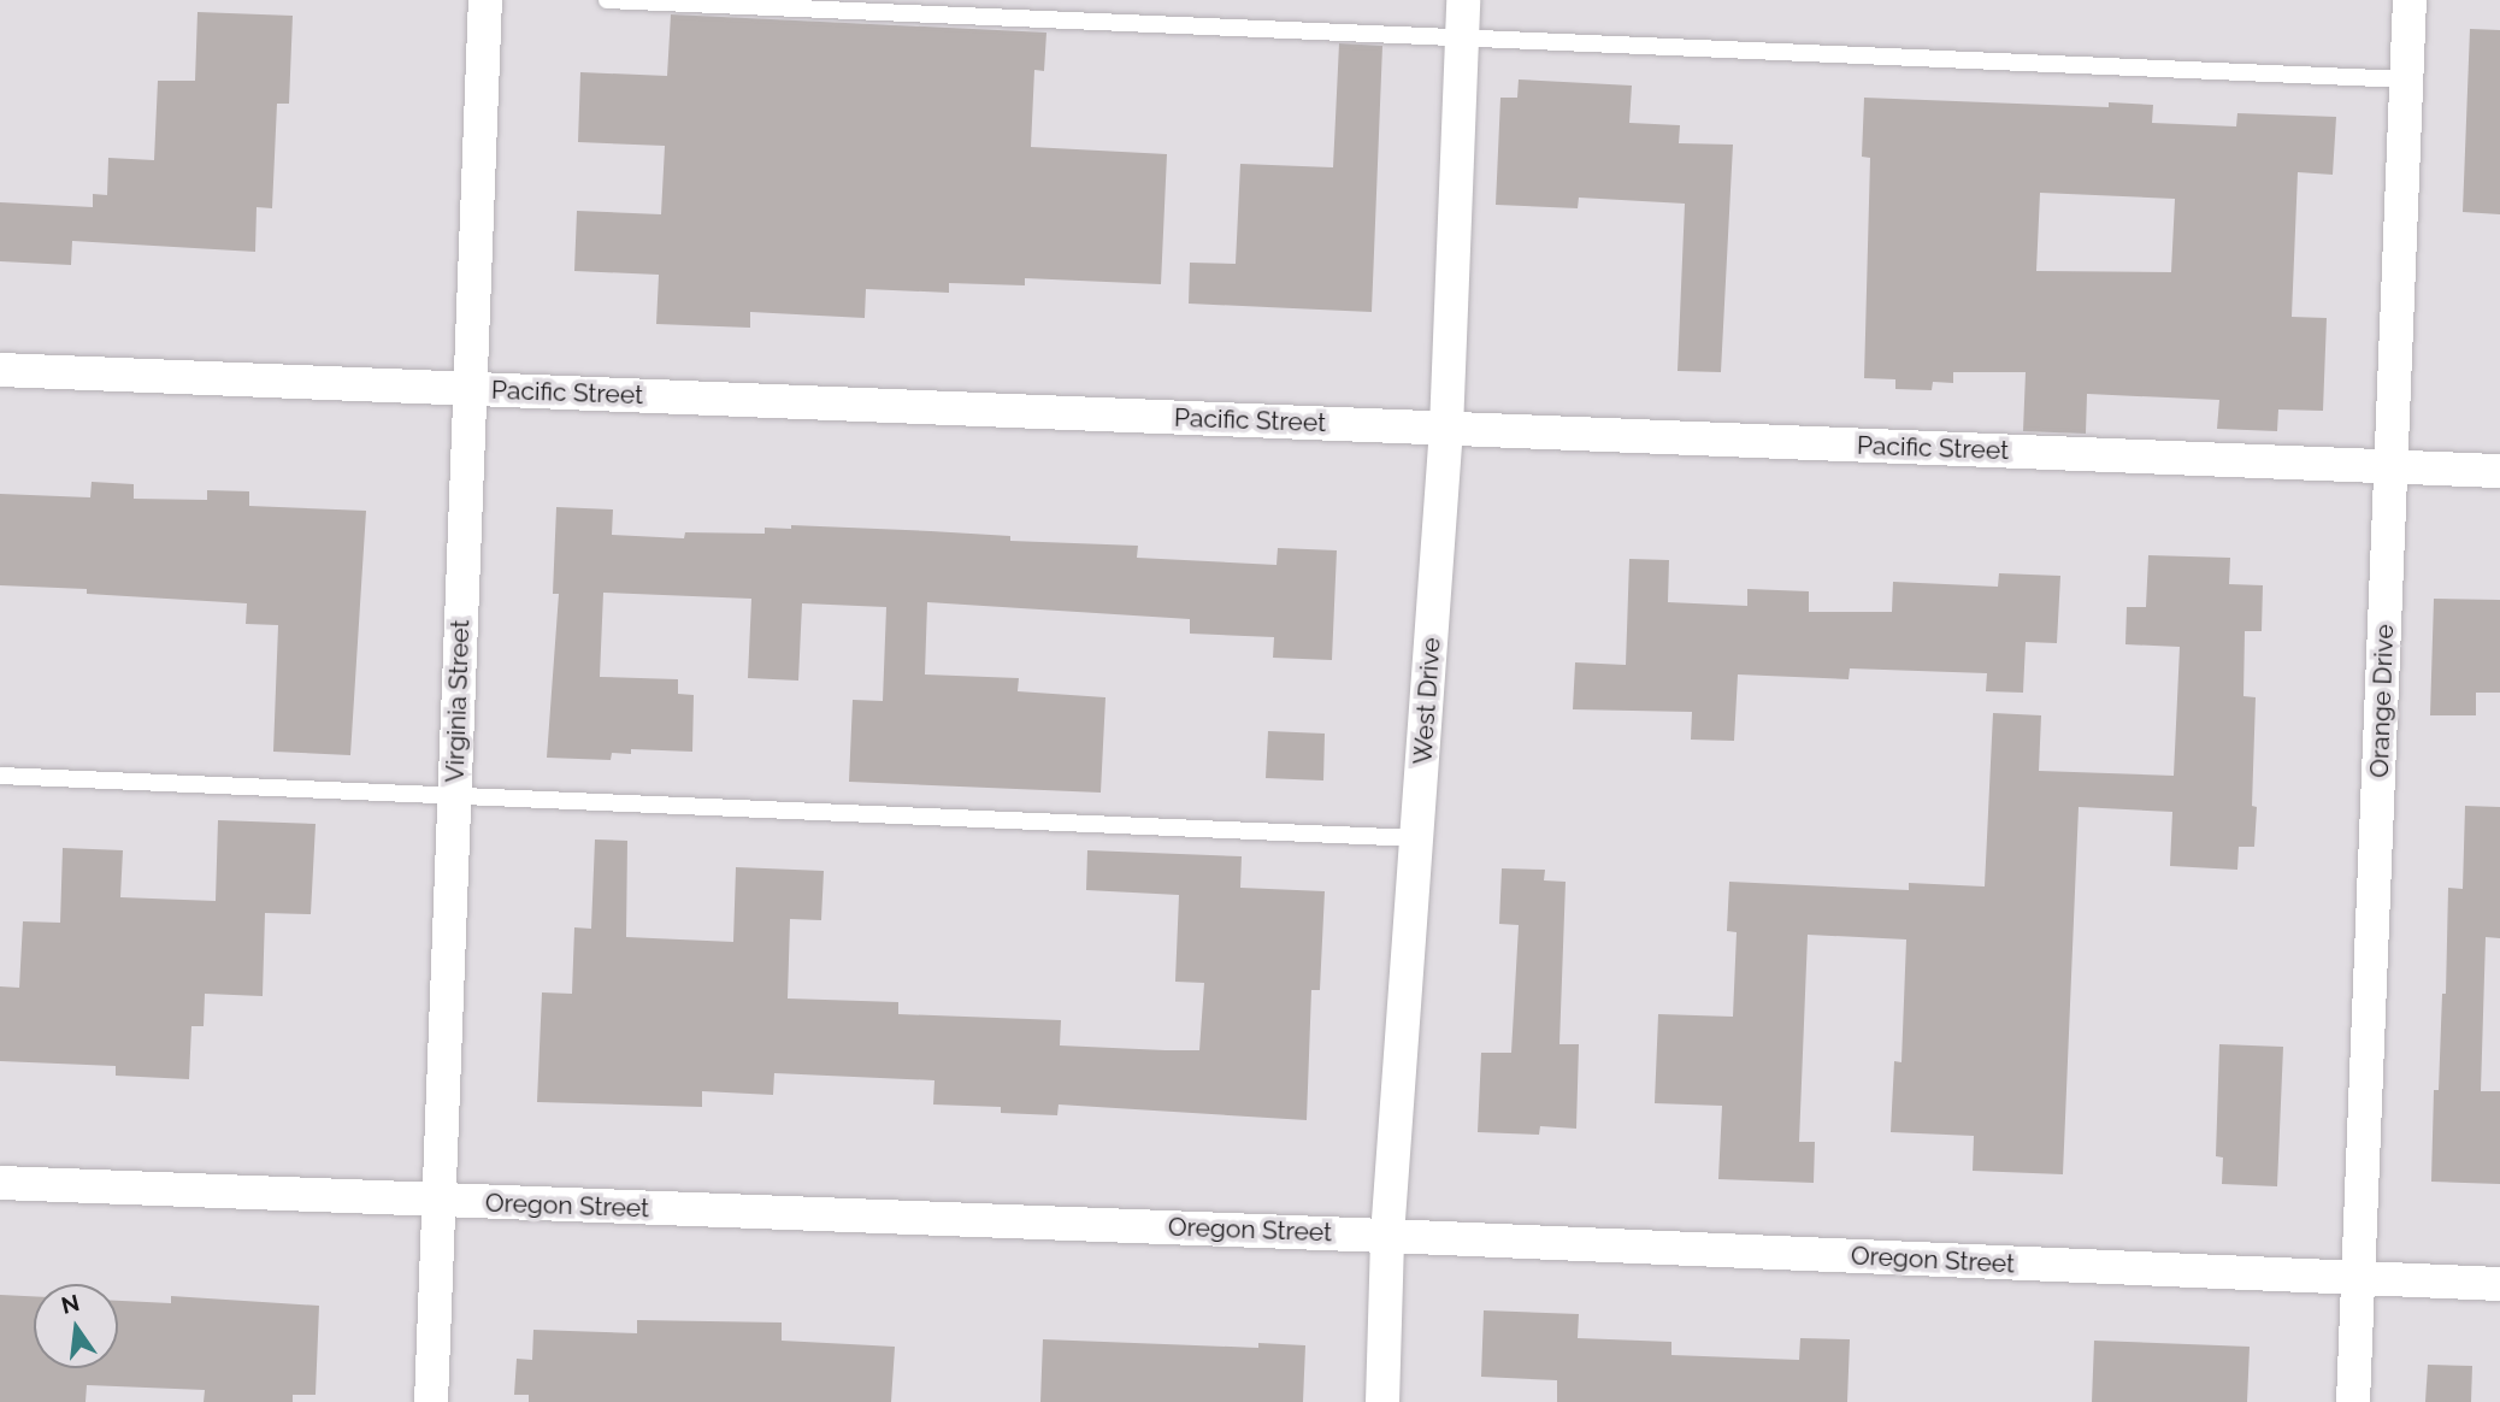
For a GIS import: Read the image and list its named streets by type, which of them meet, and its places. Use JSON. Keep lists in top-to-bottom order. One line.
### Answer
{"streets":{"street":["Pacific Street","Virginia Street","West Drive","Orange Drive","Oregon Street"]},"crossings":[["Pacific Street","Virginia Street"],["Pacific Street","West Drive"],["Pacific Street","Orange Drive"],["Virginia Street","Oregon Street"],["West Drive","Oregon Street"],["Orange Drive","Oregon Street"]],"north":"top"}
